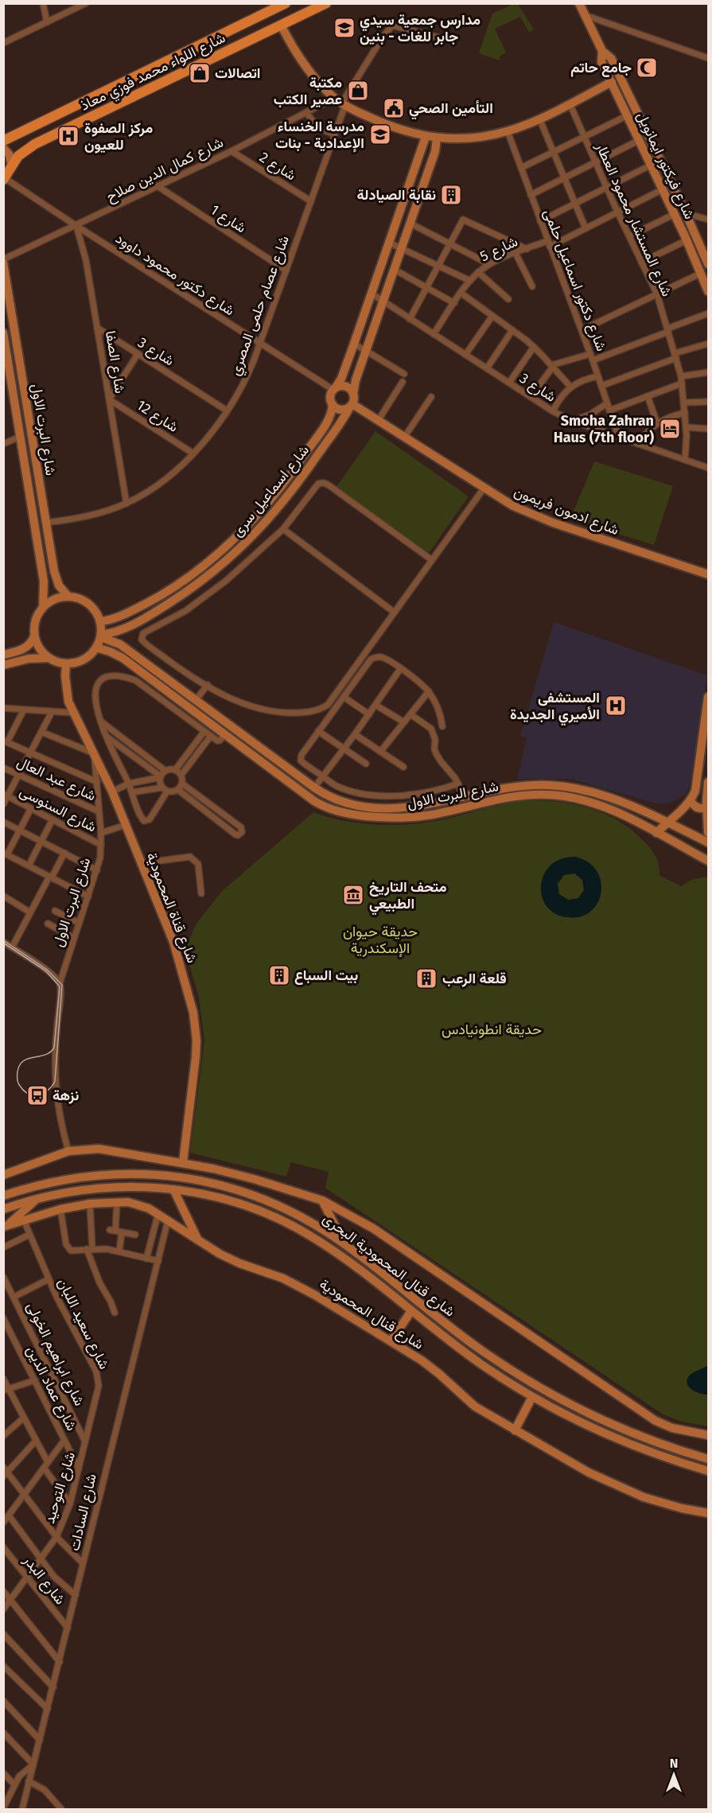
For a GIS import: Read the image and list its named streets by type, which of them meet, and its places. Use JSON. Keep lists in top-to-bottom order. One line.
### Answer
{"streets":{"main road":["شارع اللواء محمد فوزي معاذ","شارع فيكتور ايمانويل","شارع البرت الاول","شارع اسماعيل سرى","شارع ادمون فريمون","شارع قناة المحمودية","شارع قنال المحمودية البحرى","شارع قنال المحمودية"],"street":["شارع 2","شارع كمال الدين صلاح","شارع 1","شارع المستشار محمود العطار","شارع 5","شارع دكتور محمود داوود","شارع دكتور اسماعيل حلمى","شارع عصام حلمى المصري","شارع 3","شارع الصفا","شارع 12","شارع عبد العال","شارع السنوسى","شارع سعيد اللبان","شارع ابراهيم الخولى","شارع عماد الدين","شارع التوحيد","شارع السادات","شارع البدر"]},"crossings":[["شارع اللواء محمد فوزي معاذ","شارع دكتور محمود داوود"],["شارع فيكتور ايمانويل","شارع 5"],["شارع 2","شارع كمال الدين صلاح"],["شارع 2","شارع عصام حلمى المصري"],["شارع كمال الدين صلاح","شارع 1"],["شارع كمال الدين صلاح","شارع دكتور محمود داوود"],["شارع كمال الدين صلاح","شارع عصام حلمى المصري"],["شارع كمال الدين صلاح","شارع الصفا"],["شارع كمال الدين صلاح","شارع البرت الاول"],["شارع 1","شارع عصام حلمى المصري"],["شارع المستشار محمود العطار","شارع 5"],["شارع المستشار محمود العطار","شارع 3"],["شارع 5","شارع دكتور اسماعيل حلمى"],["شارع 5","شارع 3"],["شارع دكتور محمود داوود","شارع عصام حلمى المصري"],["شارع دكتور محمود داوود","شارع الصفا"],["شارع دكتور محمود داوود","شارع اسماعيل سرى"],["شارع دكتور محمود داوود","شارع ادمون فريمون"],["شارع دكتور اسماعيل حلمى","شارع 3"],["شارع عصام حلمى المصري","شارع 3"],["شارع عصام حلمى المصري","شارع الصفا"],["شارع عصام حلمى المصري","شارع 12"],["شارع عصام حلمى المصري","شارع البرت الاول"],["شارع 3","شارع الصفا"],["شارع الصفا","شارع 12"],["شارع البرت الاول","شارع اسماعيل سرى"],["شارع البرت الاول","شارع عبد العال"],["شارع البرت الاول","شارع السنوسى"],["شارع البرت الاول","شارع قناة المحمودية"],["شارع اسماعيل سرى","شارع ادمون فريمون"],["شارع قنال المحمودية","شارع سعيد اللبان"],["شارع قنال المحمودية","شارع السادات"],["شارع سعيد اللبان","شارع ابراهيم الخولى"],["شارع سعيد اللبان","شارع التوحيد"],["شارع ابراهيم الخولى","شارع التوحيد"],["شارع عماد الدين","شارع التوحيد"],["شارع التوحيد","شارع البدر"],["شارع السادات","شارع البدر"]],"parks":["حديقة حيوان الإسكندرية","حديقة انطونيادس"],"places":{"school or university":["مدارس جمعية سيدي جابر للغات - بنين","مدرسة الخنساء الإعدادية - بنات"],"mosque":["جامع حاتم"],"shop":["اتصالات","مكتبة عصير الكتب"],"public building":["التأمين الصحي"],"hospital":["مركز الصفوة للعيون","المستشفى الأميري الجديدة"],"building":["نقابة الصيادلة","بيت السباع","قلعة الرعب"],"hotel":["Smoha Zahran Haus (7th floor)"],"museum":["متحف التاريخ الطبيعي"],"bus stop":["نزهة"]},"north":"top"}
